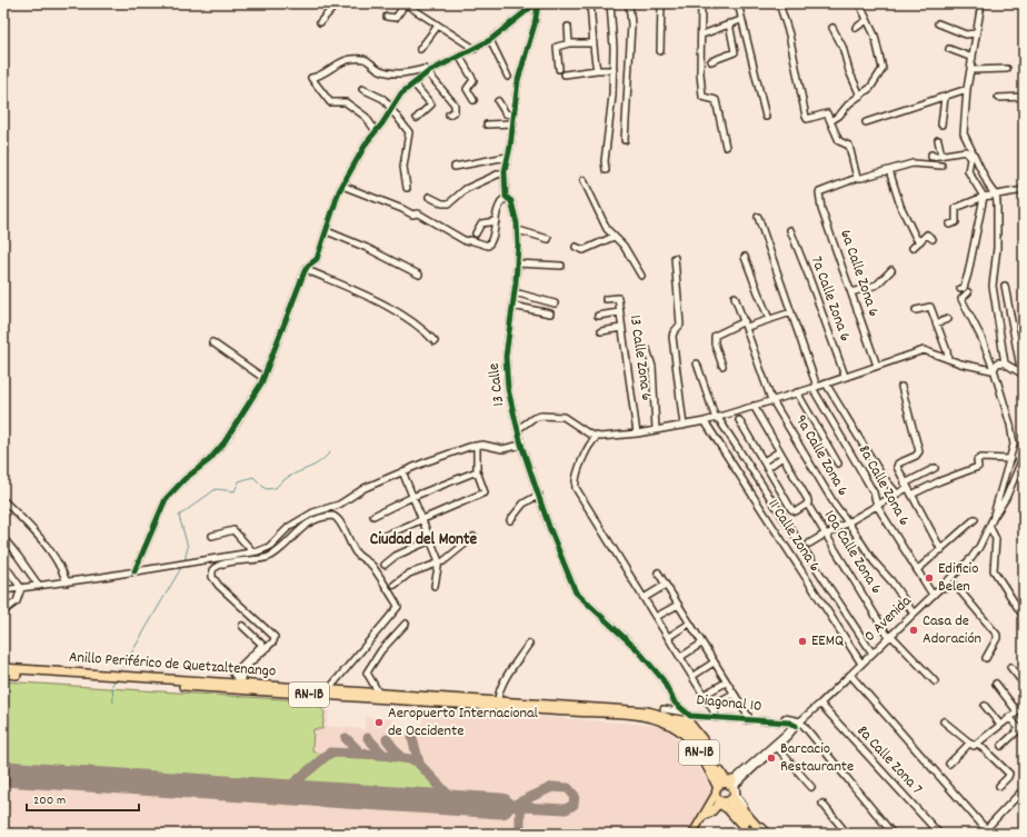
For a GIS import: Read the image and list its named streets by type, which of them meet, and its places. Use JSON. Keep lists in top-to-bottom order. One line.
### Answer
{"streets":{"highway":["Anillo Periférico de Quetzaltenango","RN-1B"],"street":["6a Calle Zona 6","7a Calle Zona 6","13 Calle Zona 6","13 Calle","9a Calle Zona 6","8a Calle Zona 6","11 Calle Zona 6","10a Calle Zona 6","0 Avenida","Diagonal 10","8a Calle Zona 7"]},"crossings":[["13 Calle","Diagonal 10"],["9a Calle Zona 6","0 Avenida"],["8a Calle Zona 6","0 Avenida"],["11 Calle Zona 6","0 Avenida"],["10a Calle Zona 6","0 Avenida"],["0 Avenida","Diagonal 10"],["0 Avenida","8a Calle Zona 7"],["Anillo Periférico de Quetzaltenango","RN-1B"]],"districts":["Ciudad del Monte"],"places":["Edificio Belen","Casa de Adoración","EEMQ","Aeropuerto Internacional de Occidente","Barcacio Restaurante"],"scale_bar":"200 m"}
